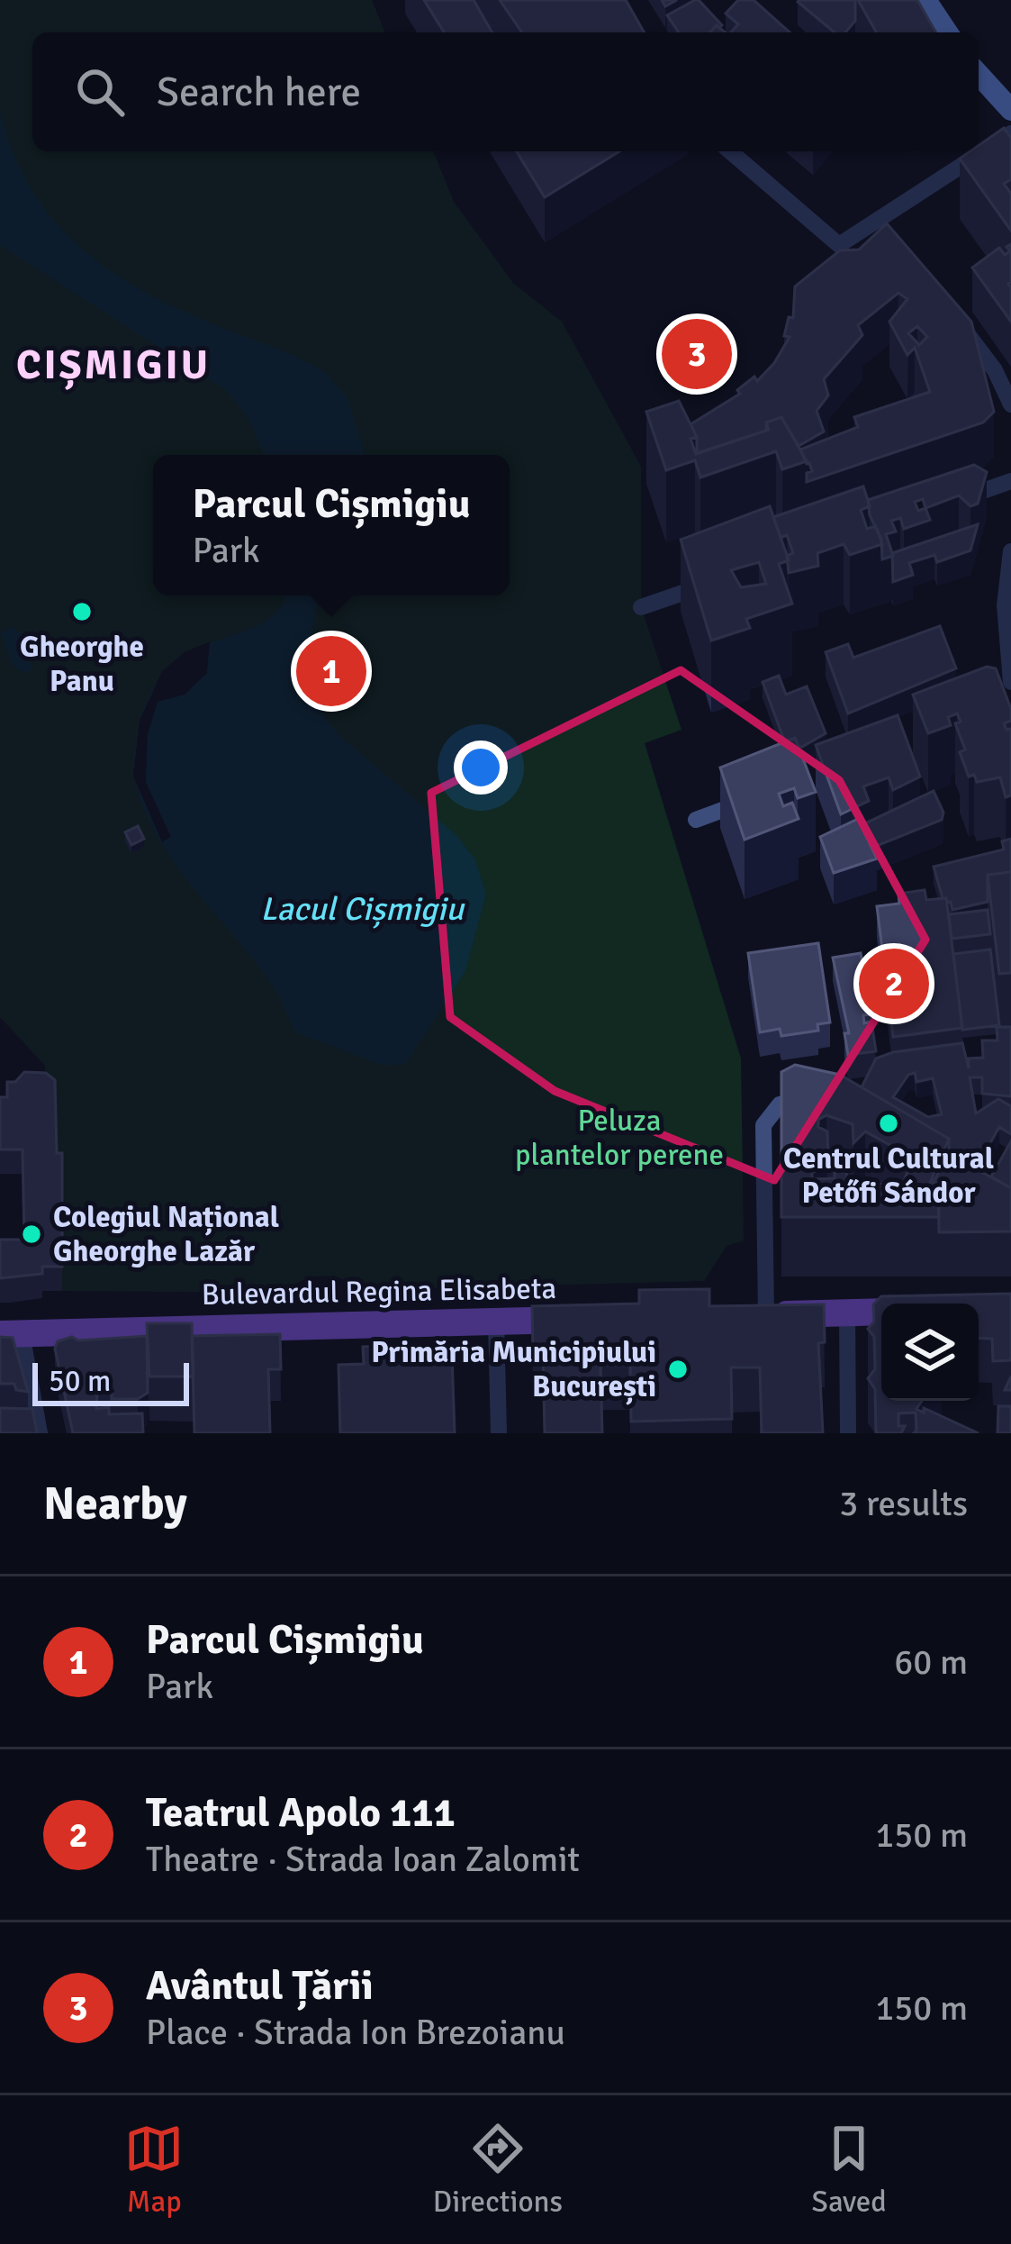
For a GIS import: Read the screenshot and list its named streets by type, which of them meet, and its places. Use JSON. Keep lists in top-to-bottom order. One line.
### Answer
{"streets":{"main road":["Bulevardul Regina Elisabeta"]},"districts":["CIȘMIGIU"],"water":["Lacul Cișmigiu"],"parks":["Peluza plantelor perene"],"places":["Gheorghe Panu","Centrul Cultural Petőfi Sándor","Colegiul Național Gheorghe Lazăr","Primăria Municipiului București"],"scale_bar":"50 m","page":{"search":"Search here","pins":["3","1","2"],"popup":["Parcul Cișmigiu","Park"],"scale":"50 m","heading":["Nearby","3 results"],"list":[{"mark":"1","name":"Parcul Cișmigiu","note":"Park","value":"60 m"},{"mark":"2","name":"Teatrul Apolo 111","note":"Theatre · Strada Ioan Zalomit","value":"150 m"},{"mark":"3","name":"Avântul Țării","note":"Place · Strada Ion Brezoianu","value":"150 m"}],"nav":["Map","Directions","Saved"]}}
